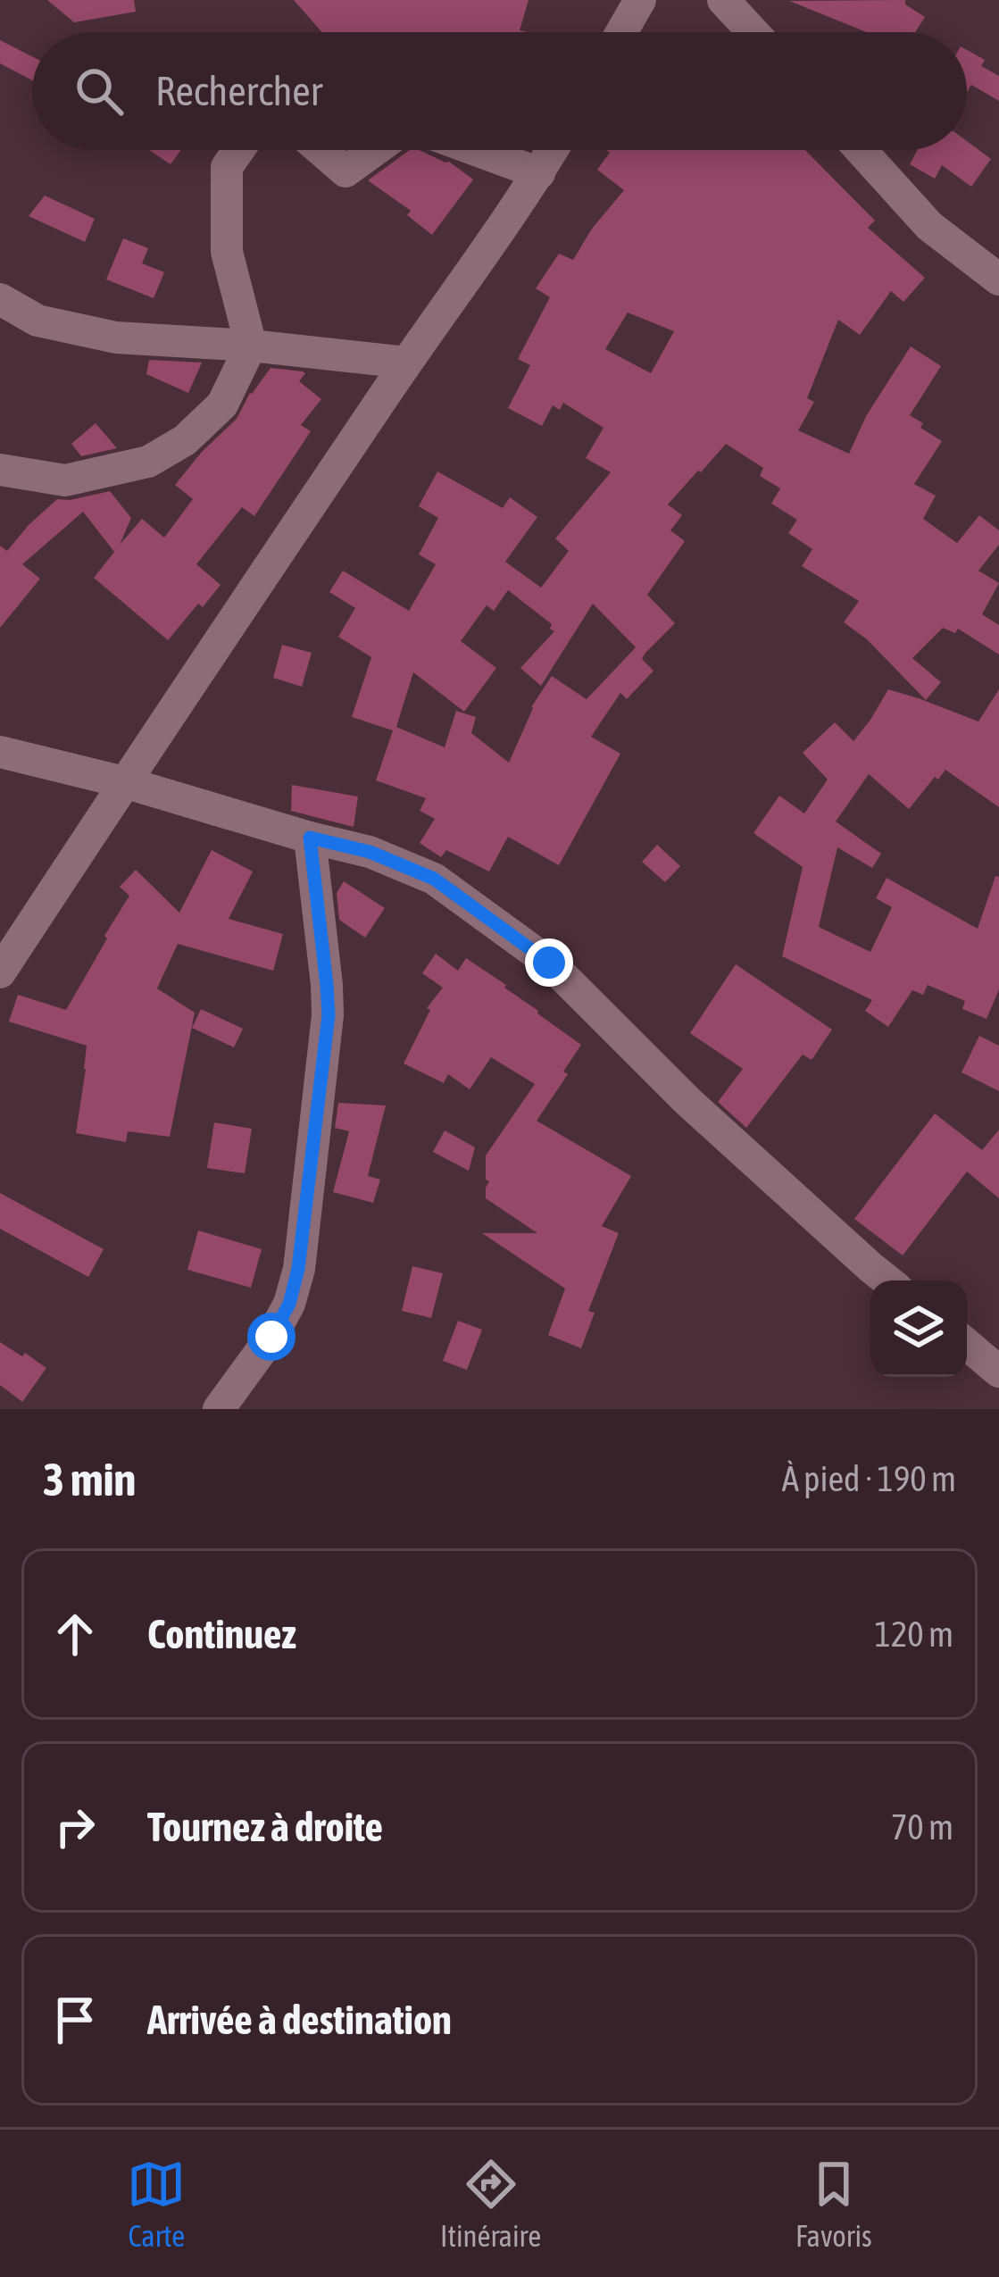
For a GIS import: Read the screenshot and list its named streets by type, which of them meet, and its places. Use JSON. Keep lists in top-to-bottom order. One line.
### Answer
{"page":{"search":"Rechercher","heading":["3 min","À pied · 190 m"],"list":[["Continuez","120 m"],["Tournez à droite","70 m"],"Arrivée à destination"],"nav":["Carte","Itinéraire","Favoris"]}}
